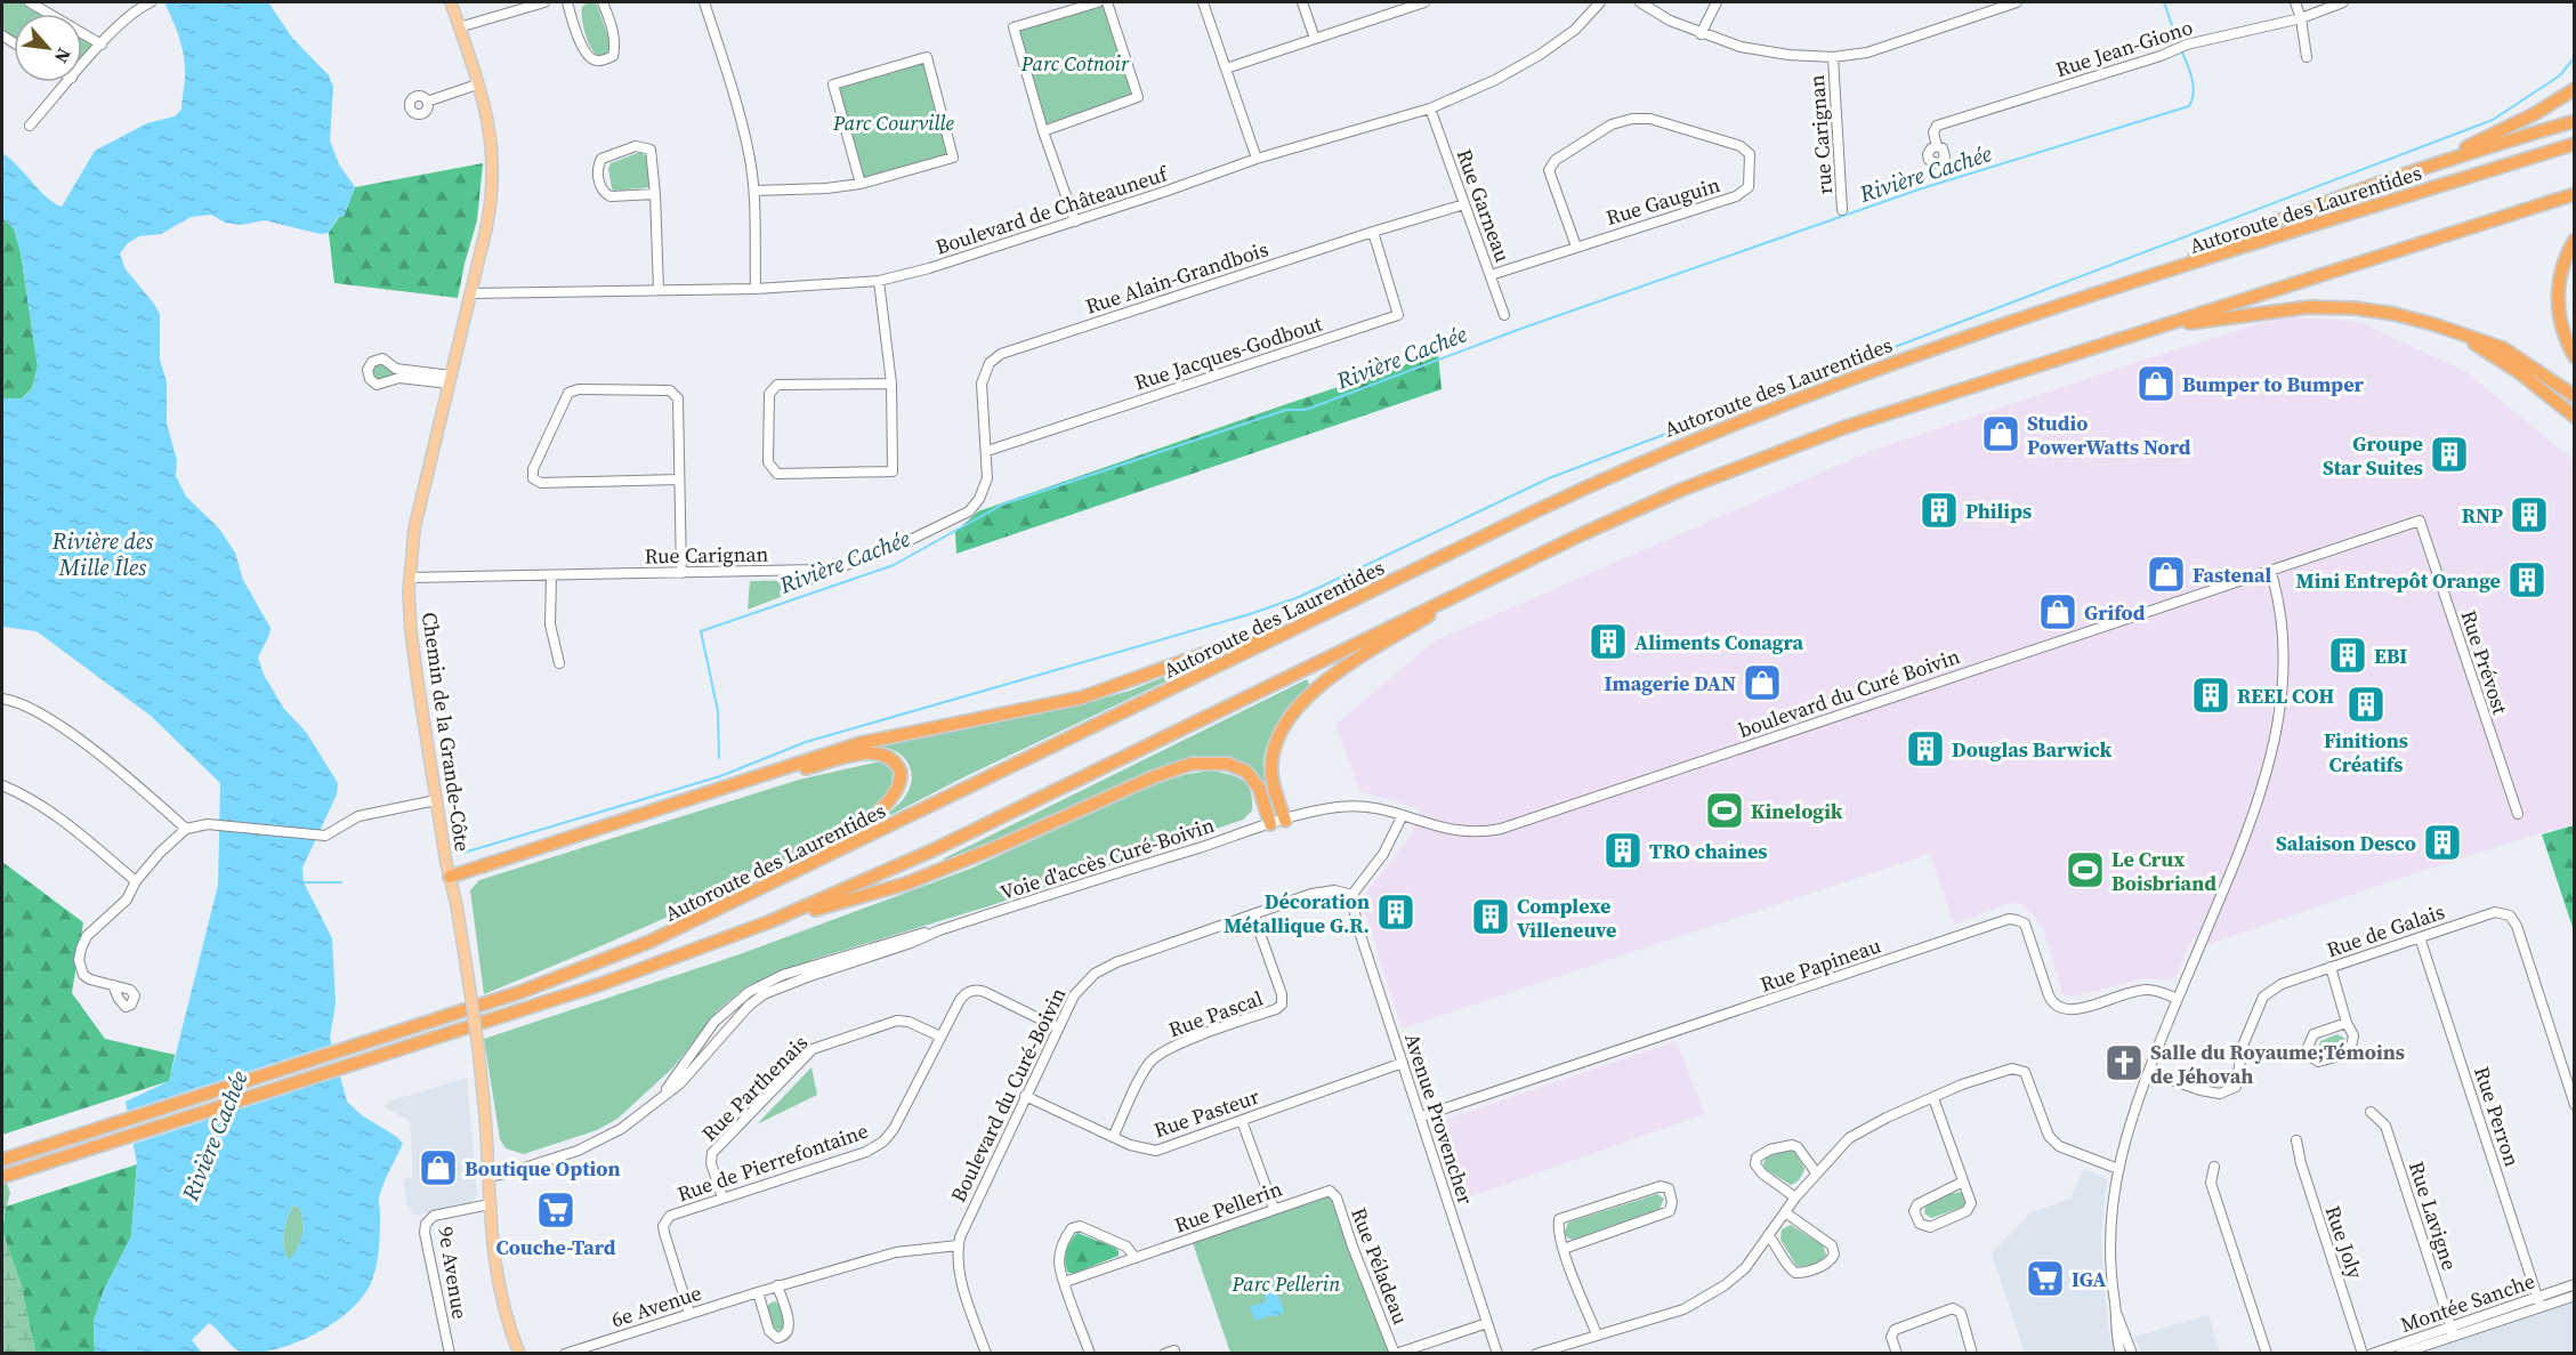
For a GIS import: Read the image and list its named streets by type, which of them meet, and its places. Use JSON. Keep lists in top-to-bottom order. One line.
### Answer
{"streets":{"highway":["Autoroute des Laurentides"],"main road":["Chemin de la Grande-Côte"],"street":["Rue Jean-Giono","rue Carignan","Rue Gauguin","Rue Garneau","Boulevard de Châteauneuf","Rue Alain-Grandbois","Rue Jacques-Godbout","Rue Carignan","Rue Prévost","boulevard du Curé Boivin","Voie d'accès Curé-Boivin","Rue de Galais","Rue Papineau","Rue Pascal","Rue Parthenais","Boulevard du Curé-Boivin","Rue Pasteur","Rue Perron","Avenue Provencher","Rue de Pierrefontaine","Rue Pellerin","Rue Lavigne","Rue Joly","Rue Péladeau","9e Avenue","Montée Sanche","6e Avenue"]},"crossings":[["Rue Gauguin","Rue Garneau"],["Rue Garneau","Boulevard de Châteauneuf"],["Rue Garneau","Rue Alain-Grandbois"],["Boulevard de Châteauneuf","Chemin de la Grande-Côte"],["Rue Alain-Grandbois","Rue Jacques-Godbout"],["Rue Alain-Grandbois","Rue Carignan"],["Rue Jacques-Godbout","Rue Carignan"],["Rue Carignan","Chemin de la Grande-Côte"],["Rue Prévost","boulevard du Curé Boivin"],["boulevard du Curé Boivin","Voie d'accès Curé-Boivin"],["Chemin de la Grande-Côte","Voie d'accès Curé-Boivin"],["Chemin de la Grande-Côte","9e Avenue"],["Rue de Galais","Rue Perron"],["Rue Papineau","Avenue Provencher"],["Rue Pascal","Boulevard du Curé-Boivin"],["Rue Pascal","Rue Pasteur"],["Rue Parthenais","Rue de Pierrefontaine"],["Boulevard du Curé-Boivin","Rue Pasteur"],["Boulevard du Curé-Boivin","Avenue Provencher"],["Boulevard du Curé-Boivin","Rue de Pierrefontaine"],["Boulevard du Curé-Boivin","6e Avenue"],["Rue Pasteur","Avenue Provencher"],["Rue Perron","Montée Sanche"],["Rue de Pierrefontaine","6e Avenue"],["Rue Pellerin","Rue Péladeau"],["Rue Lavigne","Montée Sanche"]],"water":["Rivière Cachée","Rivière des Mille Îles"],"parks":["Parc Cotnoir","Parc Courville","Parc Pellerin"],"places":{"shop":["Bumper to Bumper","Studio PowerWatts Nord","Fastenal","Grifod","Imagerie DAN","Boutique Option"],"building":["Groupe Star Suites","Philips","RNP","Mini Entrepôt Orange","Aliments Conagra","EBI","REEL COH","Finitions Créatifs","Douglas Barwick","Salaison Desco","TRO chaines","Décoration Métallique G.R.","Complexe Villeneuve"],"sports":["Kinelogik","Le Crux Boisbriand"],"church":["Salle du Royaume;Témoins de Jéhovah"],"supermarket":["Couche-Tard","IGA"]},"north":"bottom right"}
